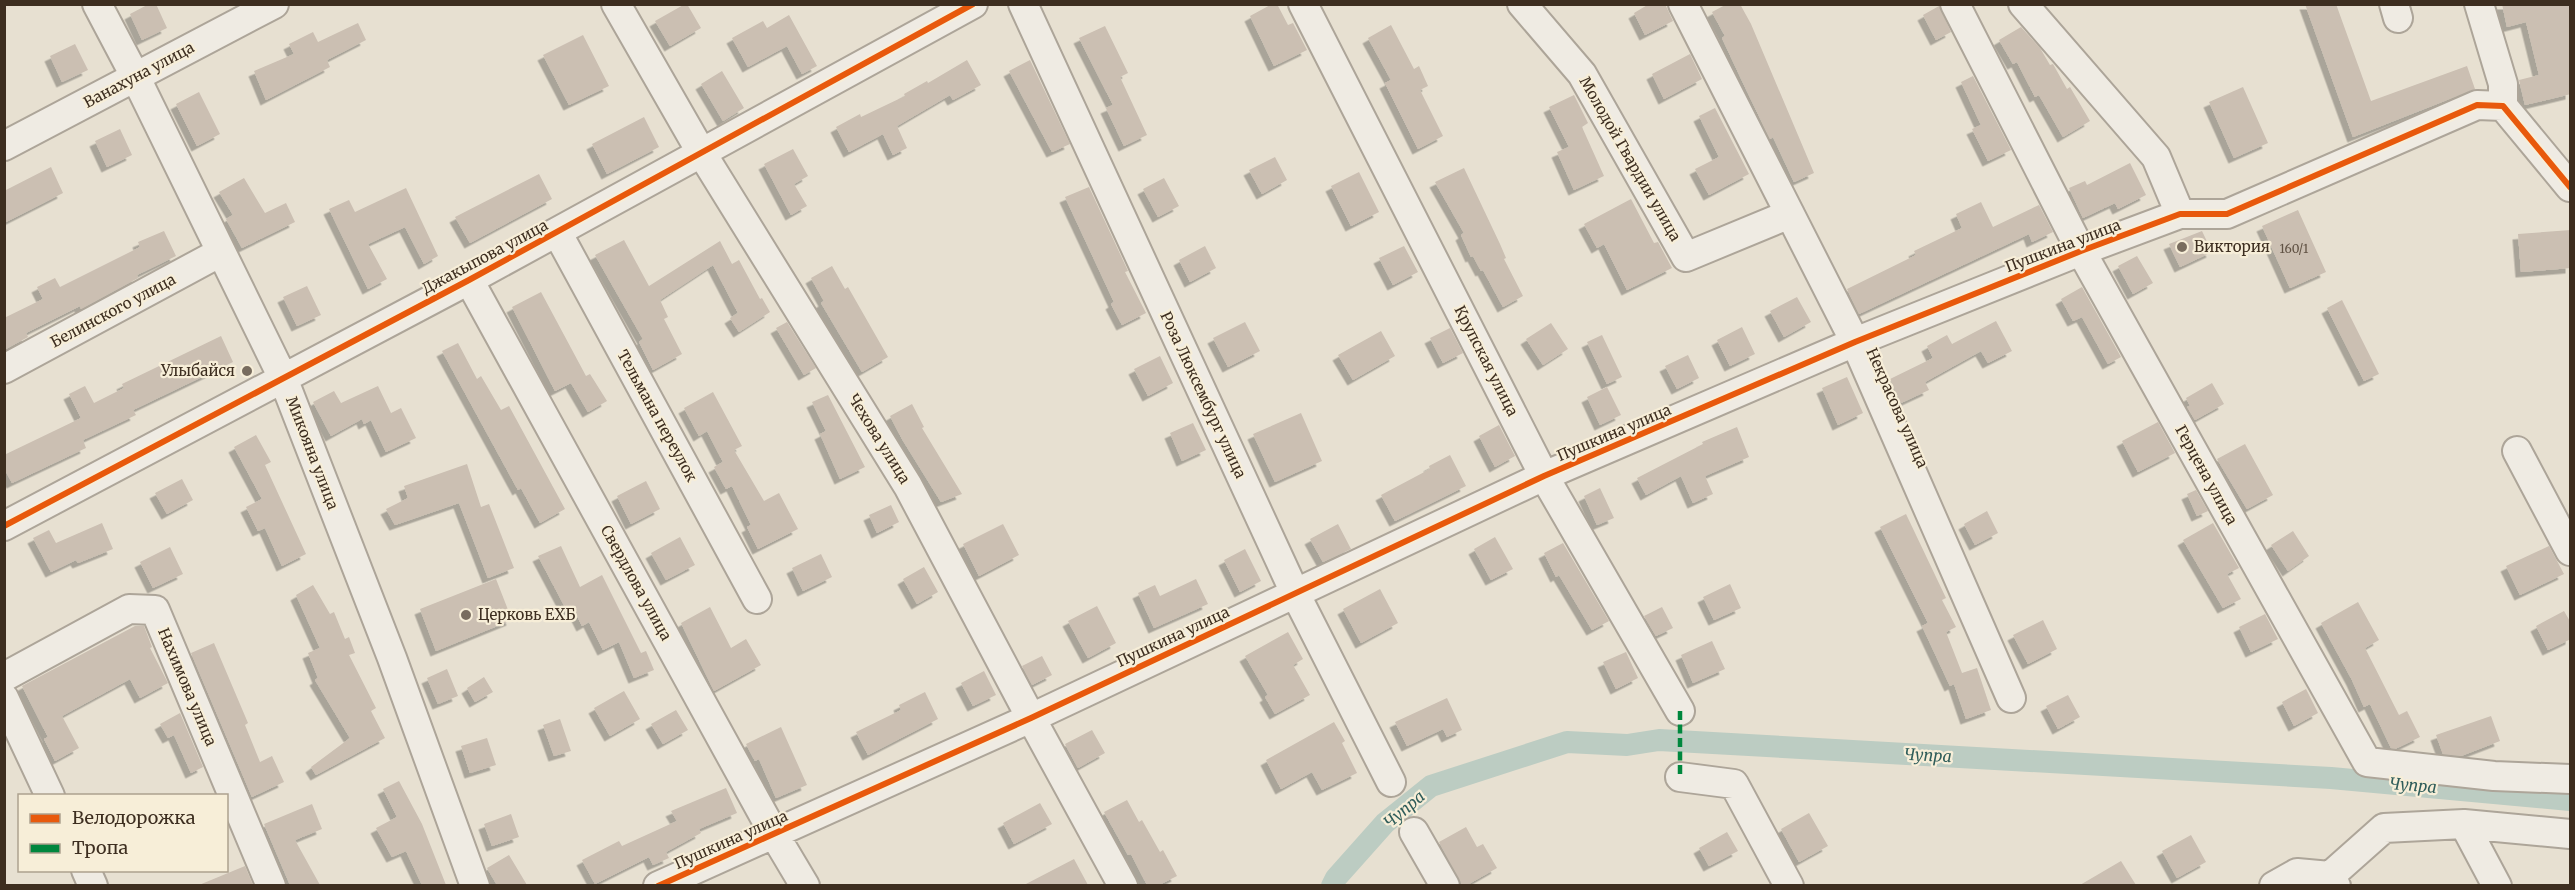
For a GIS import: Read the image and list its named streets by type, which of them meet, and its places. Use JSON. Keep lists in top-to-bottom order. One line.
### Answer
{"streets":{"street":["Ванахуна улица","Молодой Гвардии улица","Пушкина улица","Джакыпова улица","Белинского улица","Крупская улица","Роза Люксембург улица","Некрасова улица","Тельмана переулок","Чехова улица","Микояна улица","Герцена улица","Свердлова улица","Нахимова улица"]},"crossings":[["Ванахуна улица","Микояна улица"],["Молодой Гвардии улица","Некрасова улица"],["Пушкина улица","Крупская улица"],["Пушкина улица","Роза Люксембург улица"],["Пушкина улица","Некрасова улица"],["Пушкина улица","Чехова улица"],["Пушкина улица","Герцена улица"],["Пушкина улица","Свердлова улица"],["Джакыпова улица","Тельмана переулок"],["Джакыпова улица","Чехова улица"],["Джакыпова улица","Микояна улица"],["Джакыпова улица","Свердлова улица"],["Белинского улица","Микояна улица"]],"water":["Чупра"],"places":["Виктория","Улыбайся","Церковь ЕХБ"],"house_numbers":["160/1"],"legend":["Велодорожка","Тропа"]}
